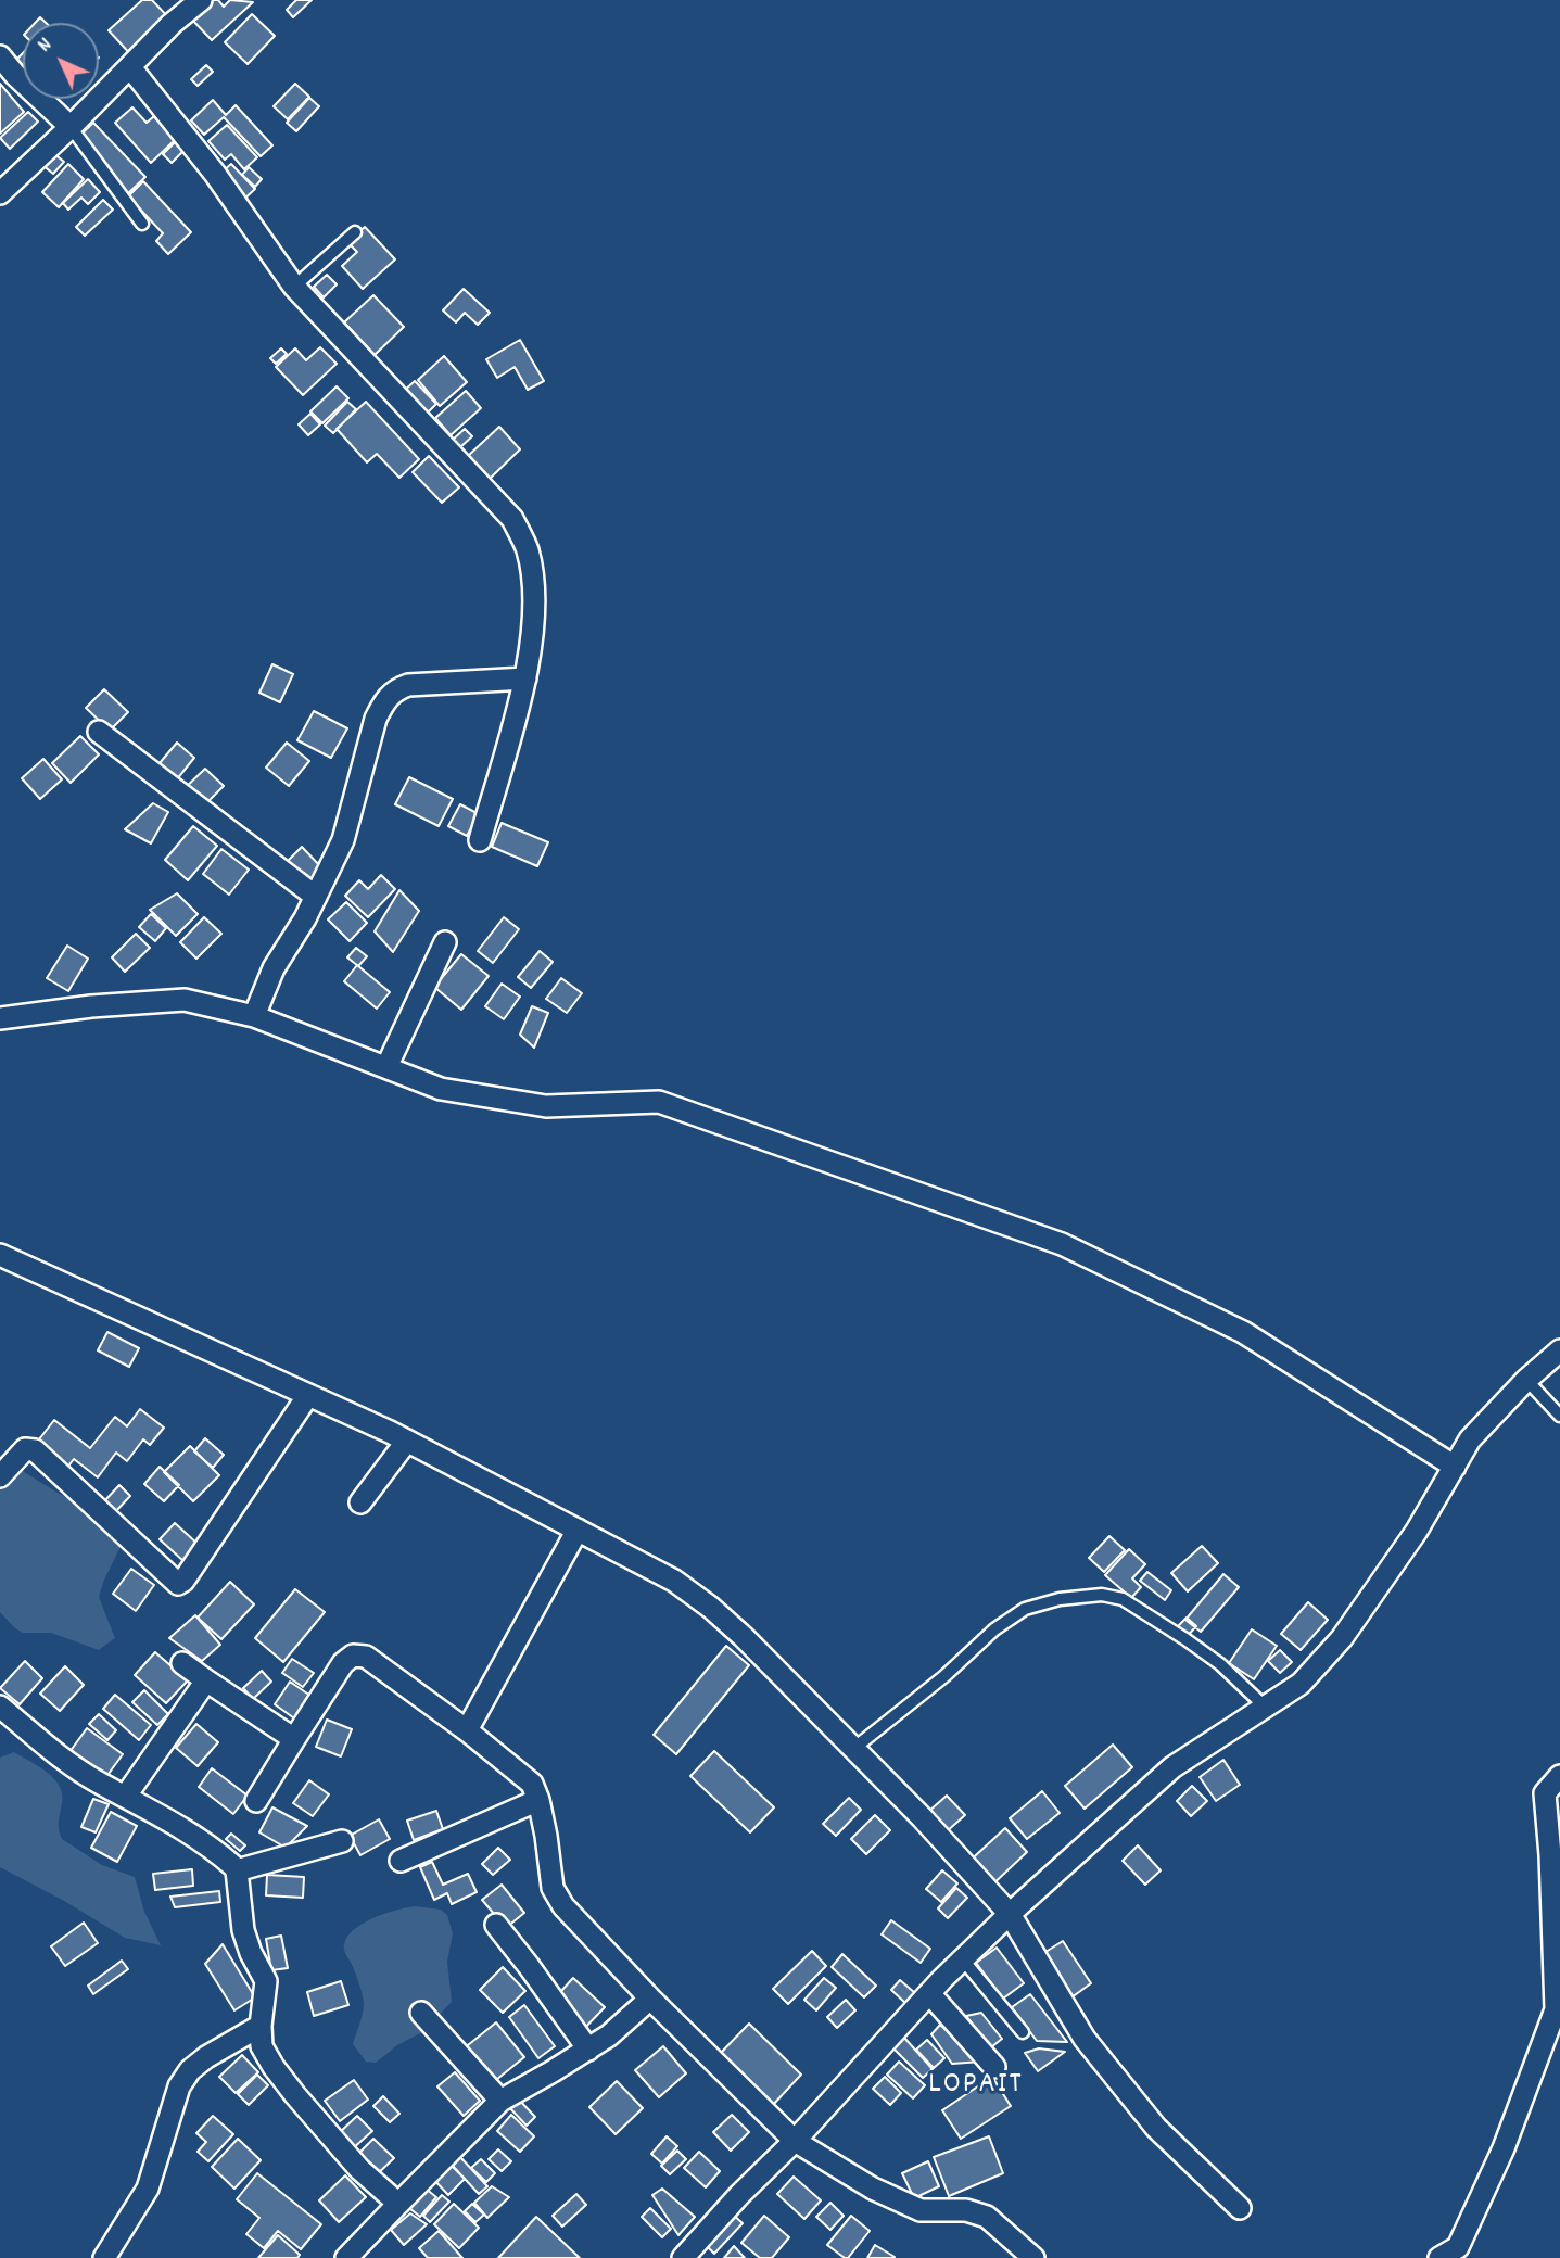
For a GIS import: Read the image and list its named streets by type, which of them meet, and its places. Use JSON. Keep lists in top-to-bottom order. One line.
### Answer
{"districts":["LOPAIT"],"north":"top left"}
